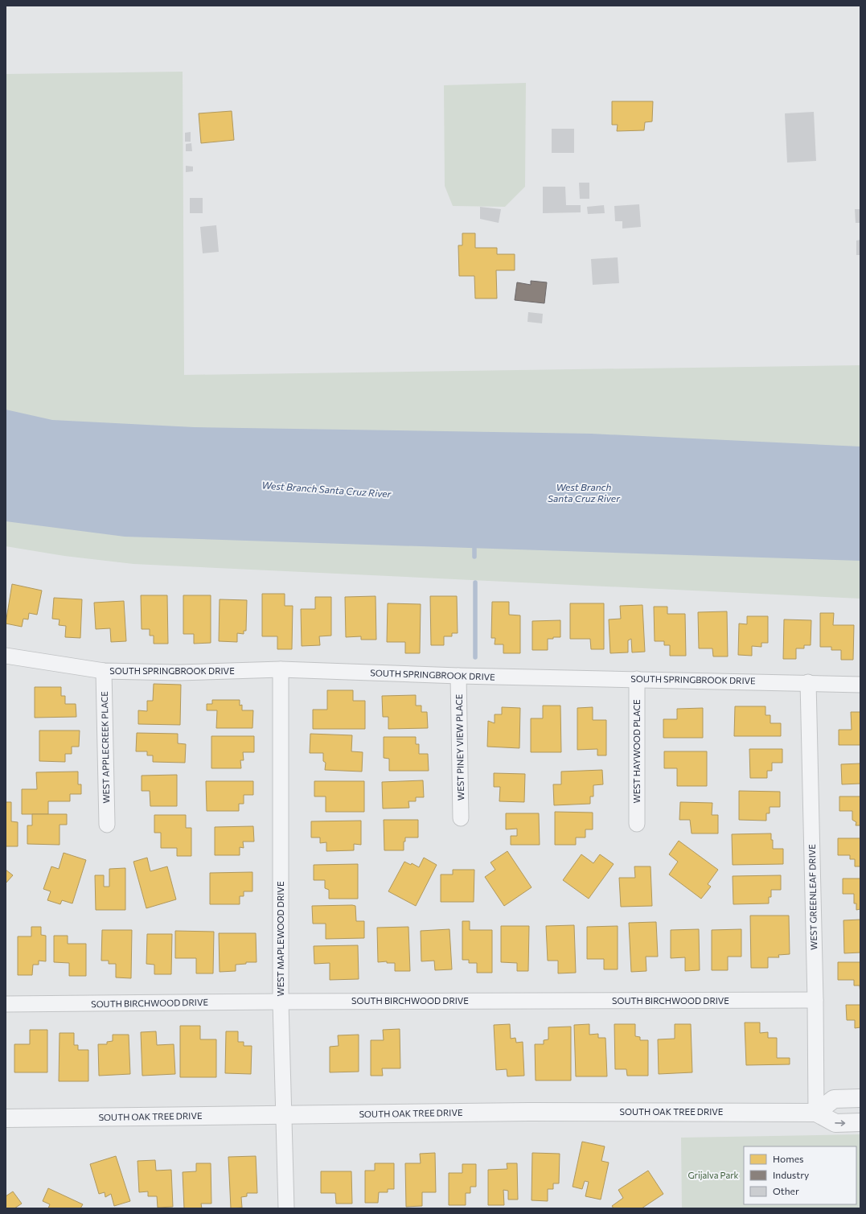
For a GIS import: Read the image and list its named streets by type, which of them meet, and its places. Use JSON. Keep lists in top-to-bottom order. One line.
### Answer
{"streets":{"street":["SOUTH SPRINGBROOK DRIVE","WEST APPLECREEK PLACE","WEST PINEY VIEW PLACE","WEST HAYWOOD PLACE","WEST GREENLEAF DRIVE","WEST MAPLEWOOD DRIVE","SOUTH BIRCHWOOD DRIVE","SOUTH OAK TREE DRIVE"]},"crossings":[["SOUTH SPRINGBROOK DRIVE","WEST APPLECREEK PLACE"],["SOUTH SPRINGBROOK DRIVE","WEST PINEY VIEW PLACE"],["SOUTH SPRINGBROOK DRIVE","WEST HAYWOOD PLACE"],["SOUTH SPRINGBROOK DRIVE","WEST GREENLEAF DRIVE"],["SOUTH SPRINGBROOK DRIVE","WEST MAPLEWOOD DRIVE"],["WEST GREENLEAF DRIVE","SOUTH BIRCHWOOD DRIVE"],["WEST GREENLEAF DRIVE","SOUTH OAK TREE DRIVE"],["WEST MAPLEWOOD DRIVE","SOUTH BIRCHWOOD DRIVE"],["WEST MAPLEWOOD DRIVE","SOUTH OAK TREE DRIVE"]],"water":["West Branch Santa Cruz River"],"parks":["Grijalva Park"],"legend":["Homes","Industry","Other"]}
